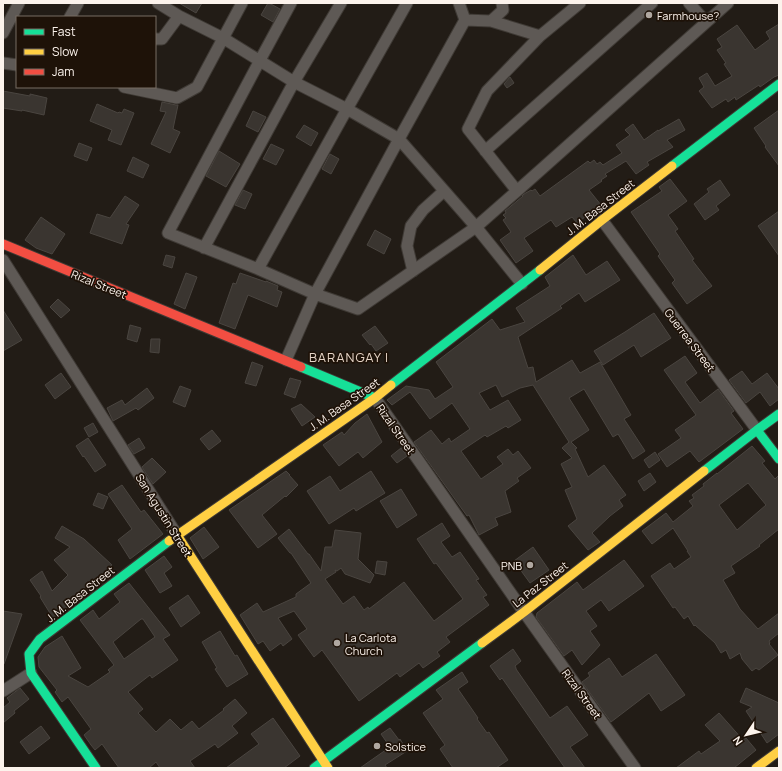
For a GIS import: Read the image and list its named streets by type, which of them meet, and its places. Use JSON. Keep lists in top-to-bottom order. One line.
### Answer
{"streets":{"street":["J. M. Basa Street","Rizal Street","Guerrea Street","San Agustin Street","La Paz Street"]},"crossings":[["J. M. Basa Street","Rizal Street"],["J. M. Basa Street","Guerrea Street"],["J. M. Basa Street","San Agustin Street"],["Rizal Street","La Paz Street"],["Guerrea Street","La Paz Street"],["San Agustin Street","La Paz Street"]],"districts":["BARANGAY I"],"places":["Farmhouse?","PNB","La Carlota Church","Solstice"],"legend":["Fast","Slow","Jam"],"north":"bottom left"}
